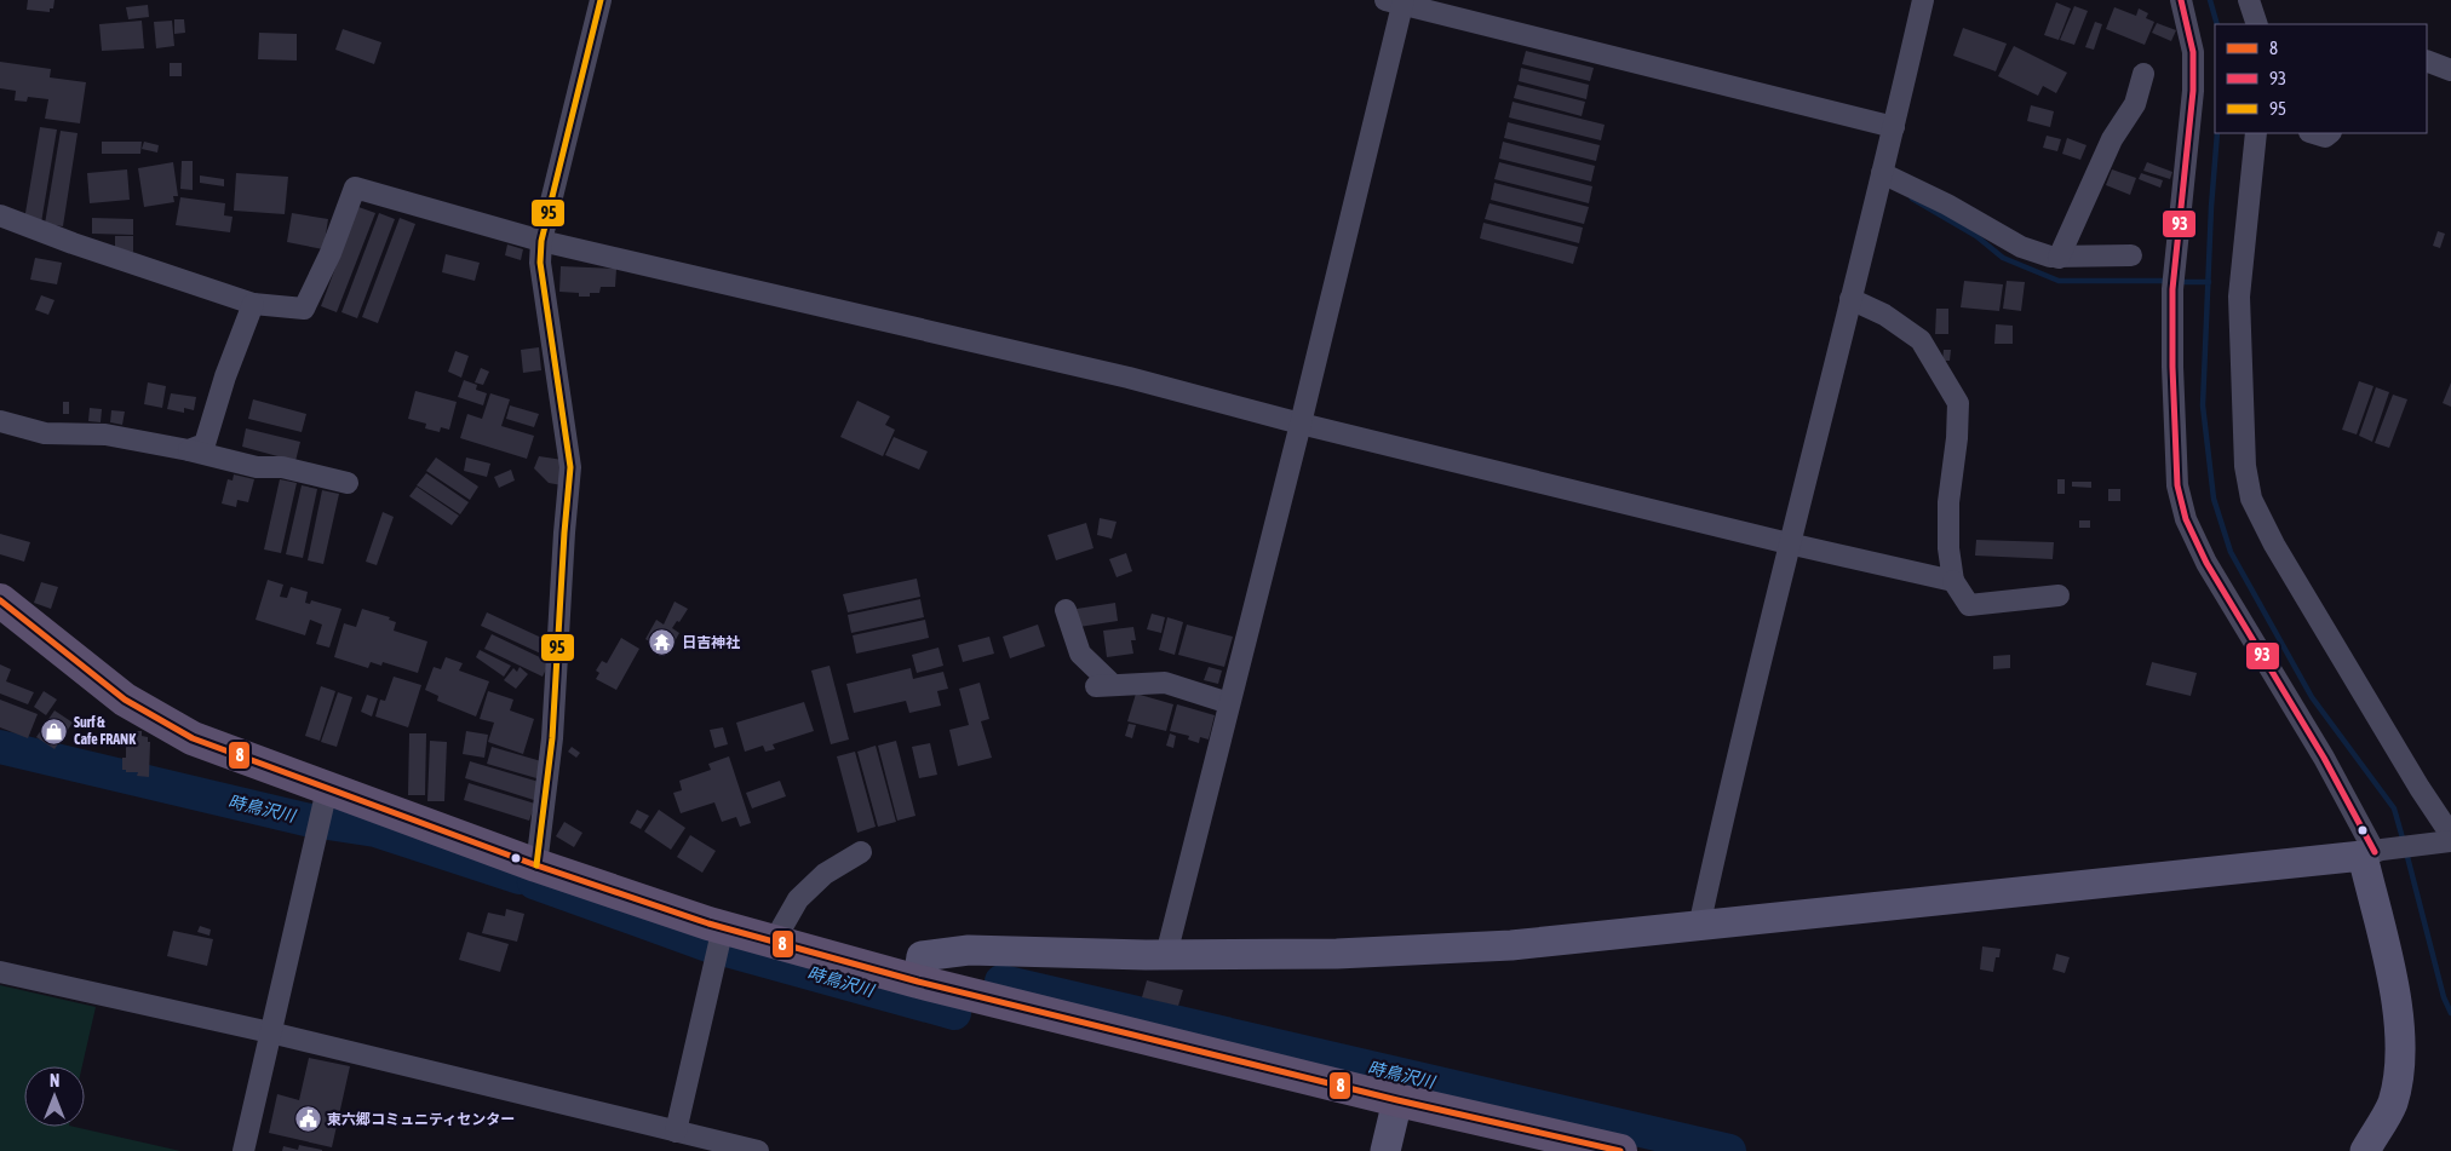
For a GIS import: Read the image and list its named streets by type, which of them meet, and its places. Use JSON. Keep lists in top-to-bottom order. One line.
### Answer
{"water":["時鳥沢川"],"places":{"temple":["日吉神社"],"shop":["Surf & Cafe FRANK"],"public building":["東六郷コミュニティセンター"]},"lines":["transit line 93","transit line 95","transit line 8"],"legend":["8","93","95"],"north":"top"}
